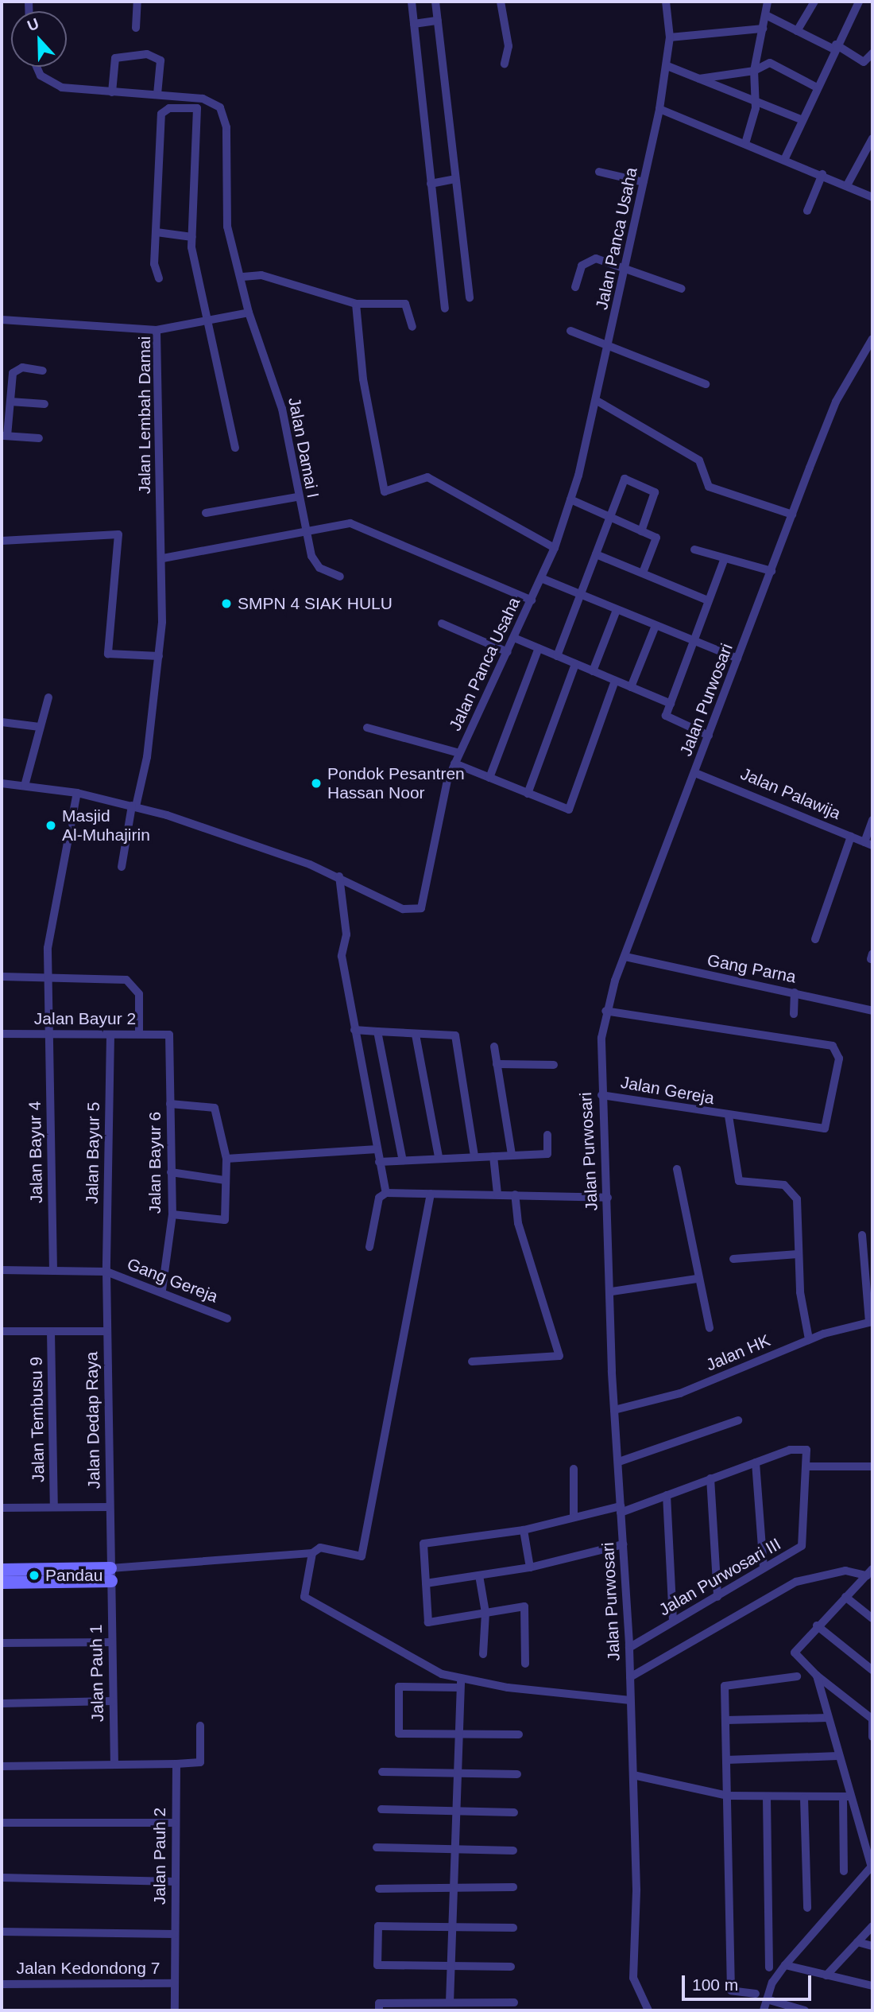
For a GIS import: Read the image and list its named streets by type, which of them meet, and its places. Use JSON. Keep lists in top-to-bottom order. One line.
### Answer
{"streets":{"street":["Jalan Panca Usaha","Jalan Lembah Damai","Jalan Damai I","Jalan Purwosari","Jalan Palawija","Gang Parna","Jalan Bayur 2","Jalan Gereja","Jalan Bayur 4","Jalan Bayur 5","Jalan Bayur 6","Gang Gereja","Jalan HK","Jalan Tembusu 9","Jalan Dedap Raya","Jalan Purwosari III","Jalan Pauh 1","Jalan Pauh 2","Jalan Kedondong 7"]},"crossings":[["Jalan Panca Usaha","Jalan Lembah Damai"],["Jalan Panca Usaha","Jalan Bayur 4"],["Jalan Lembah Damai","Jalan Damai I"],["Jalan Purwosari","Jalan Palawija"],["Jalan Purwosari","Gang Parna"],["Jalan Purwosari","Jalan Gereja"],["Jalan Purwosari","Jalan HK"],["Jalan Purwosari","Jalan Purwosari III"],["Jalan Bayur 2","Jalan Bayur 4"],["Jalan Bayur 2","Jalan Bayur 5"],["Jalan Bayur 2","Jalan Bayur 6"],["Jalan Bayur 4","Gang Gereja"],["Jalan Bayur 5","Gang Gereja"],["Jalan Bayur 5","Jalan Dedap Raya"],["Jalan Bayur 6","Gang Gereja"],["Gang Gereja","Jalan Dedap Raya"],["Jalan Dedap Raya","Jalan Pauh 1"],["Jalan Pauh 2","Jalan Kedondong 7"]],"places":["SMPN 4 SIAK HULU","Pondok Pesantren Hassan Noor","Masjid Al-Muhajirin","Pandau"],"scale_bar":"100 m","north":"top"}
